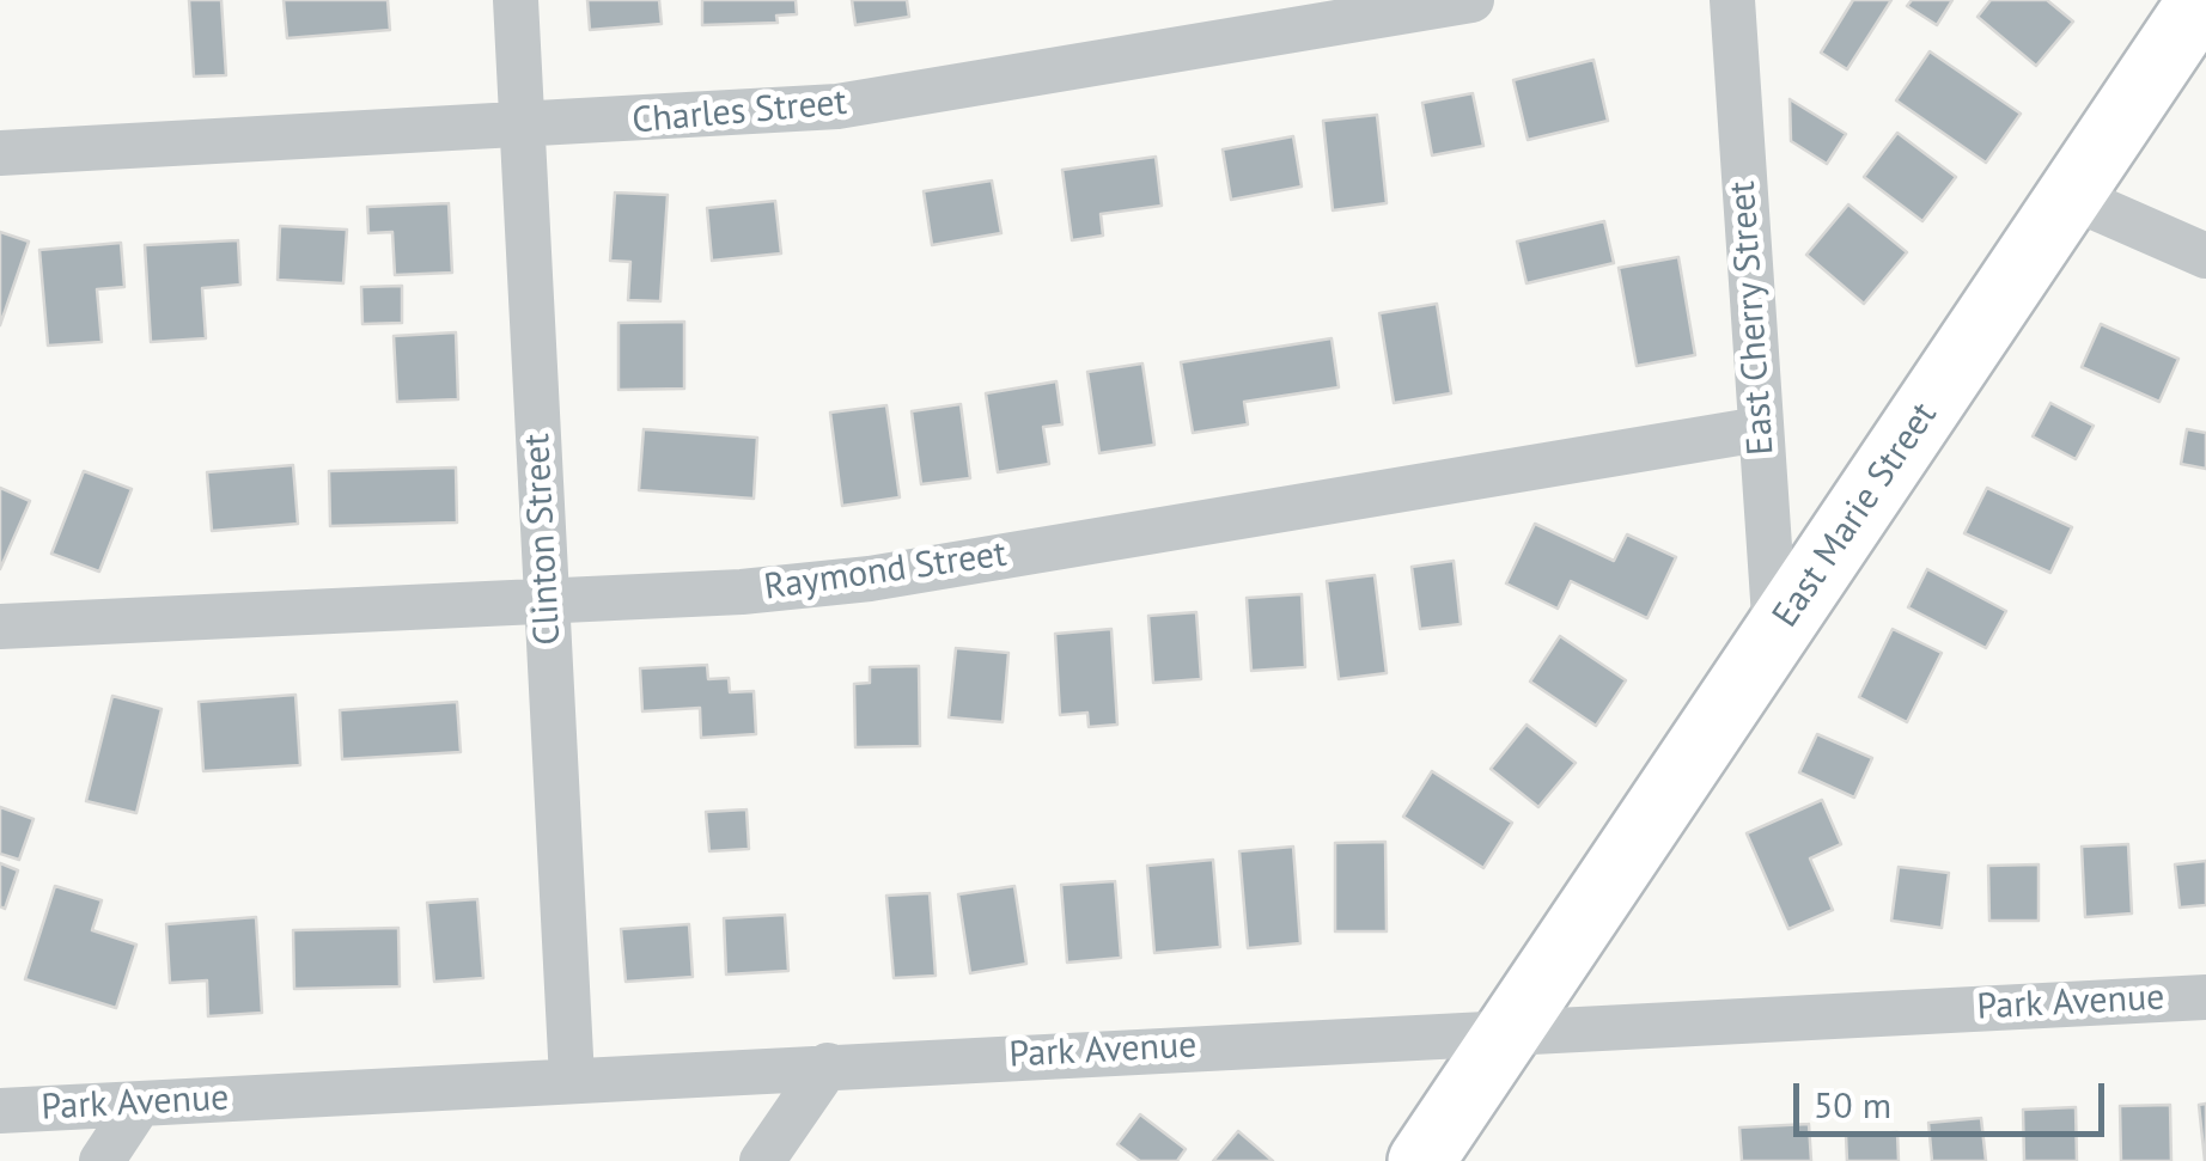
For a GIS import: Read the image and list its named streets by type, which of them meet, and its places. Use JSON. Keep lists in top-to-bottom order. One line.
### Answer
{"streets":{"main road":["East Marie Street"],"street":["Charles Street","East Cherry Street","Clinton Street","Raymond Street","Park Avenue"]},"crossings":[["Charles Street","Clinton Street"],["East Cherry Street","East Marie Street"],["East Cherry Street","Raymond Street"],["East Marie Street","Park Avenue"],["Clinton Street","Raymond Street"],["Clinton Street","Park Avenue"]],"scale_bar":"50 m"}
